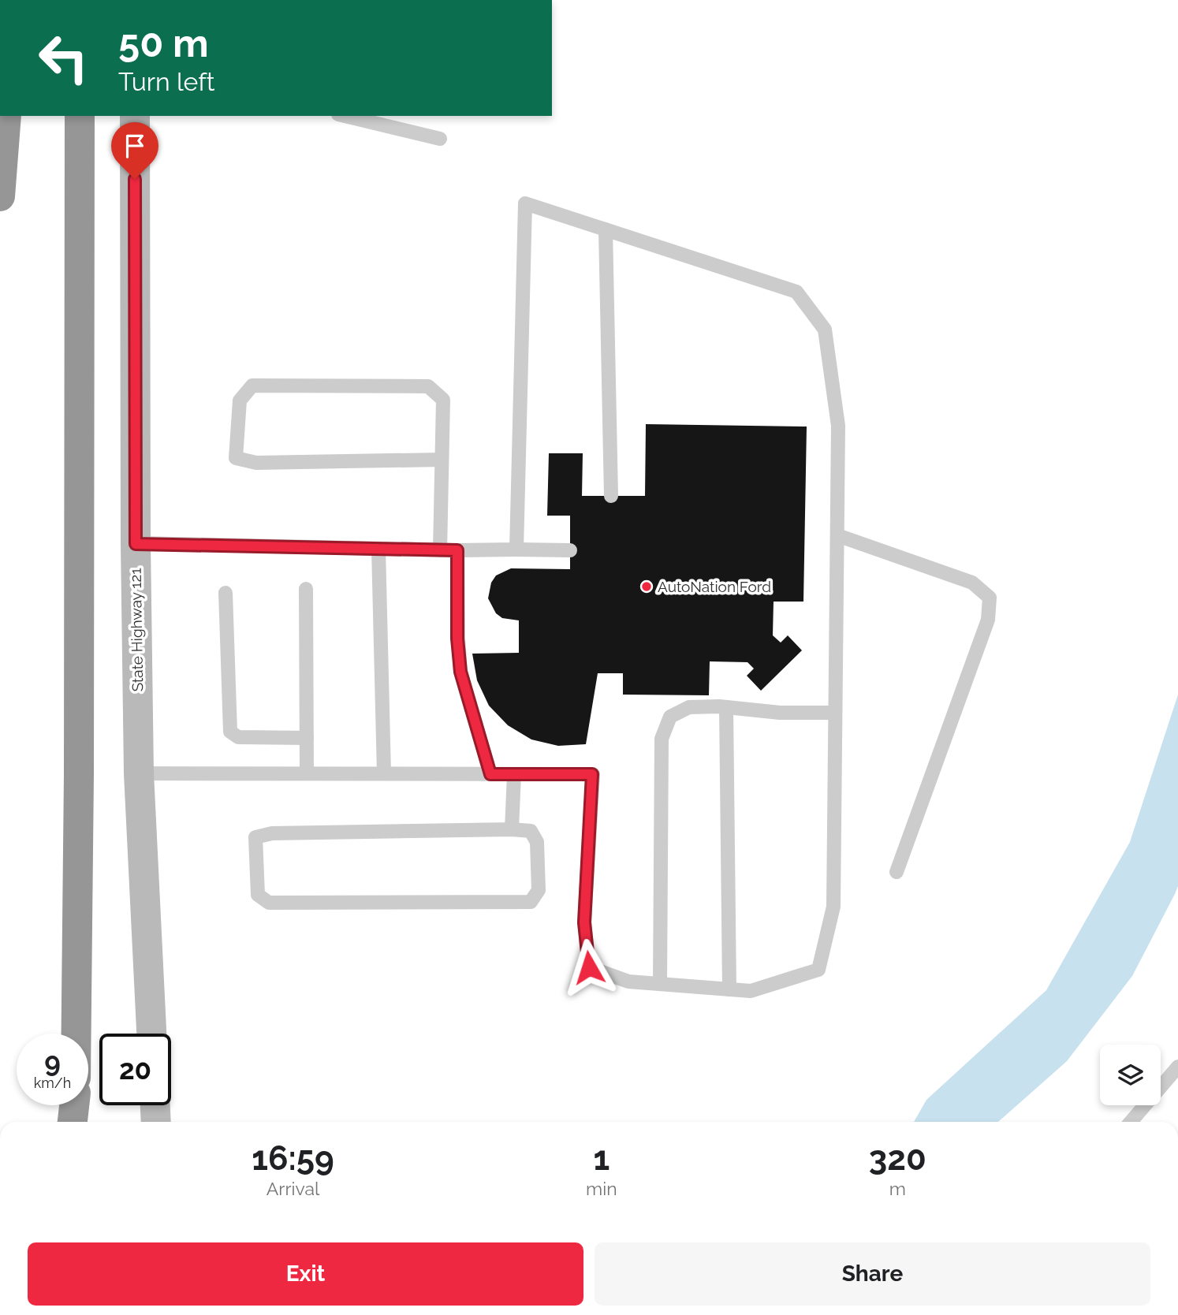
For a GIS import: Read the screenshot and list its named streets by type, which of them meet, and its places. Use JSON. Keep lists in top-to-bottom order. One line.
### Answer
{"streets":{"main road":["State Highway 121"]},"places":["AutoNation Ford"],"page":{"turn":["50 m","Turn left"],"speed":"9 km/h","limit":"20","eta":["16:59","Arrival","1","min","320","m"],"buttons":["Exit","Share"]}}
